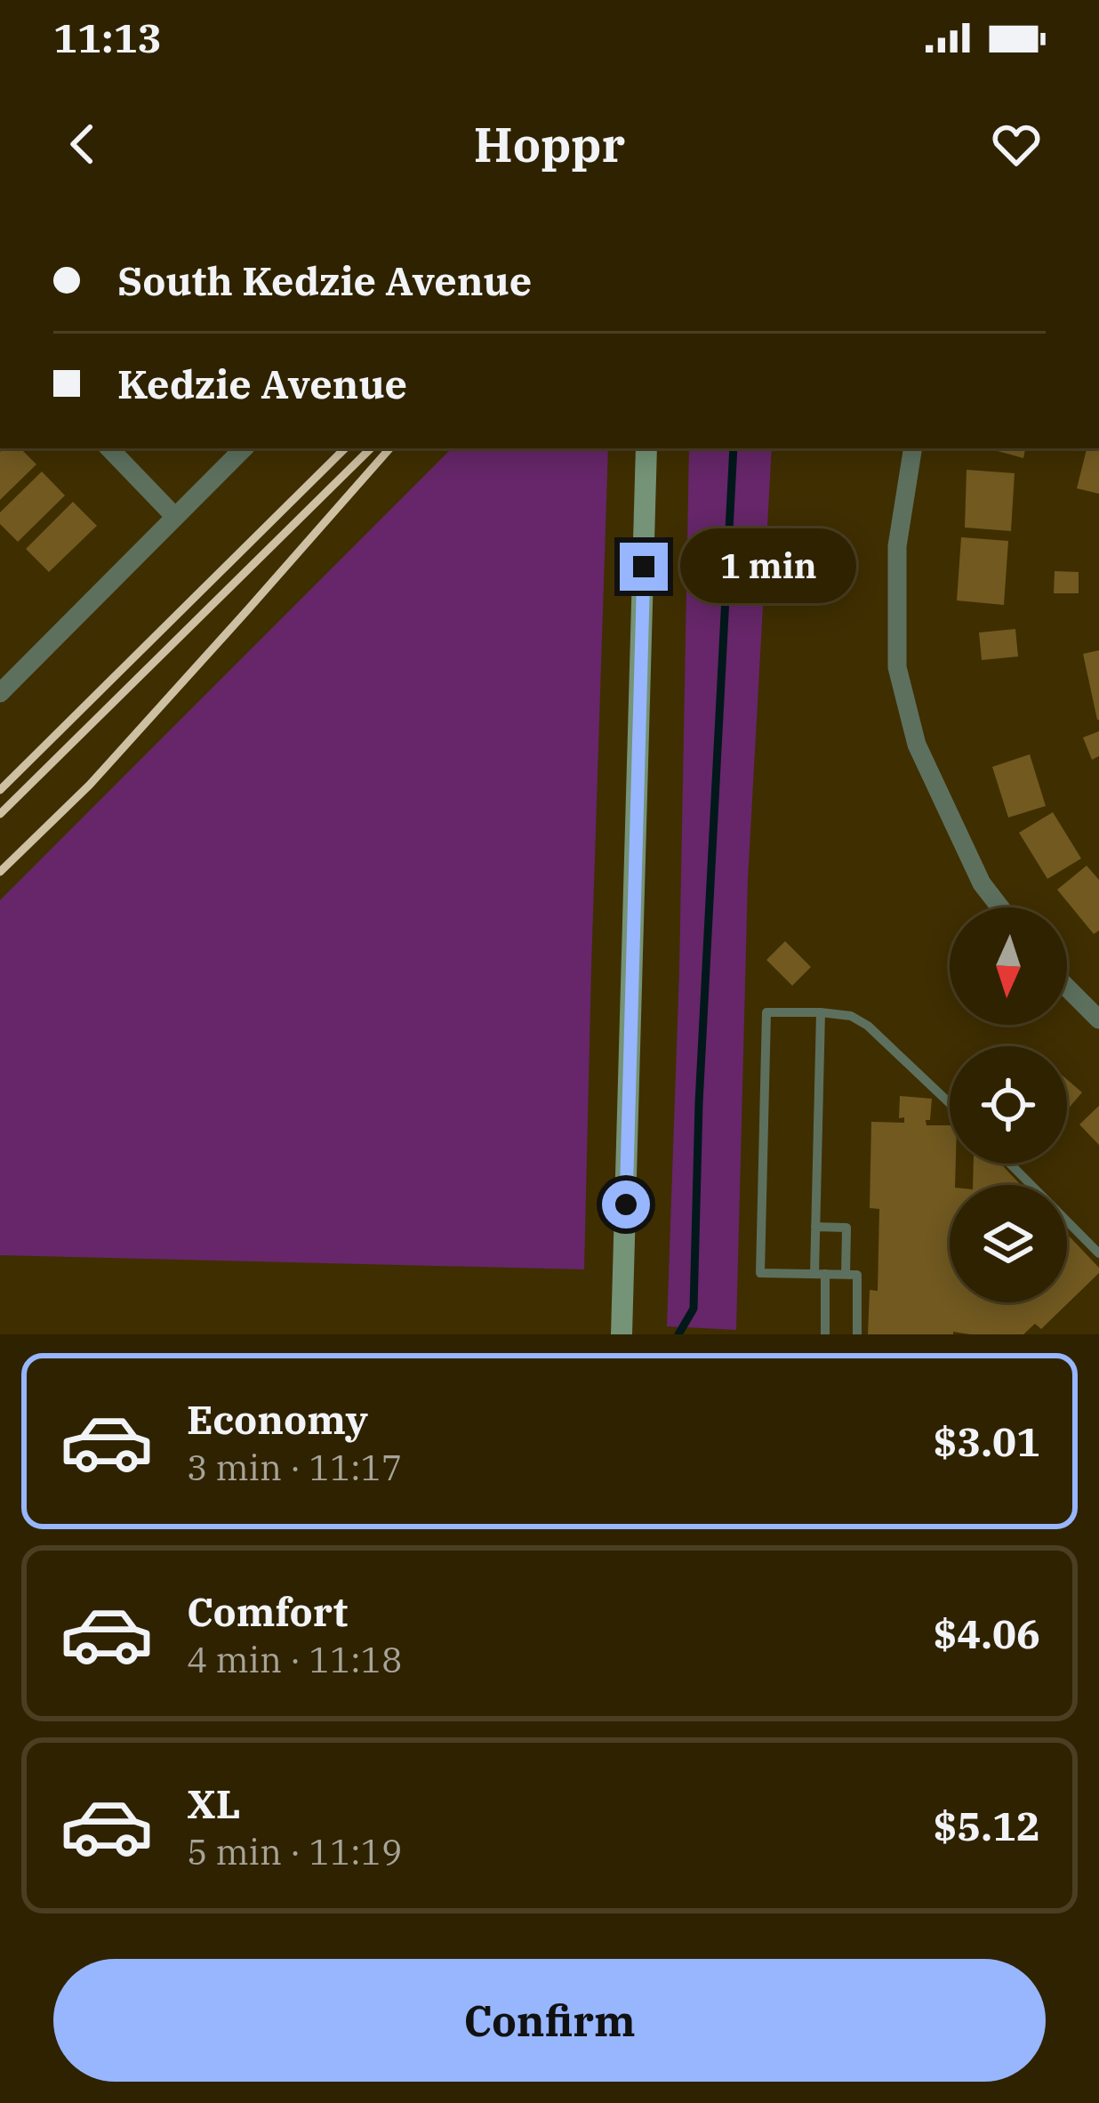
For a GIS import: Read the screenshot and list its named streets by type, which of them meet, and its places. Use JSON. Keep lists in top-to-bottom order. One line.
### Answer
{"north":"bottom","page":{"status":"11:13","header":"Hoppr","banner":["South Kedzie Avenue","Kedzie Avenue"],"bubble":"1 min","list":[{"name":"Economy","note":"3 min · 11:17","value":"$3.01"},{"name":"Comfort","note":"4 min · 11:18","value":"$4.06"},{"name":"XL","note":"5 min · 11:19","value":"$5.12"}],"buttons":"Confirm"}}
